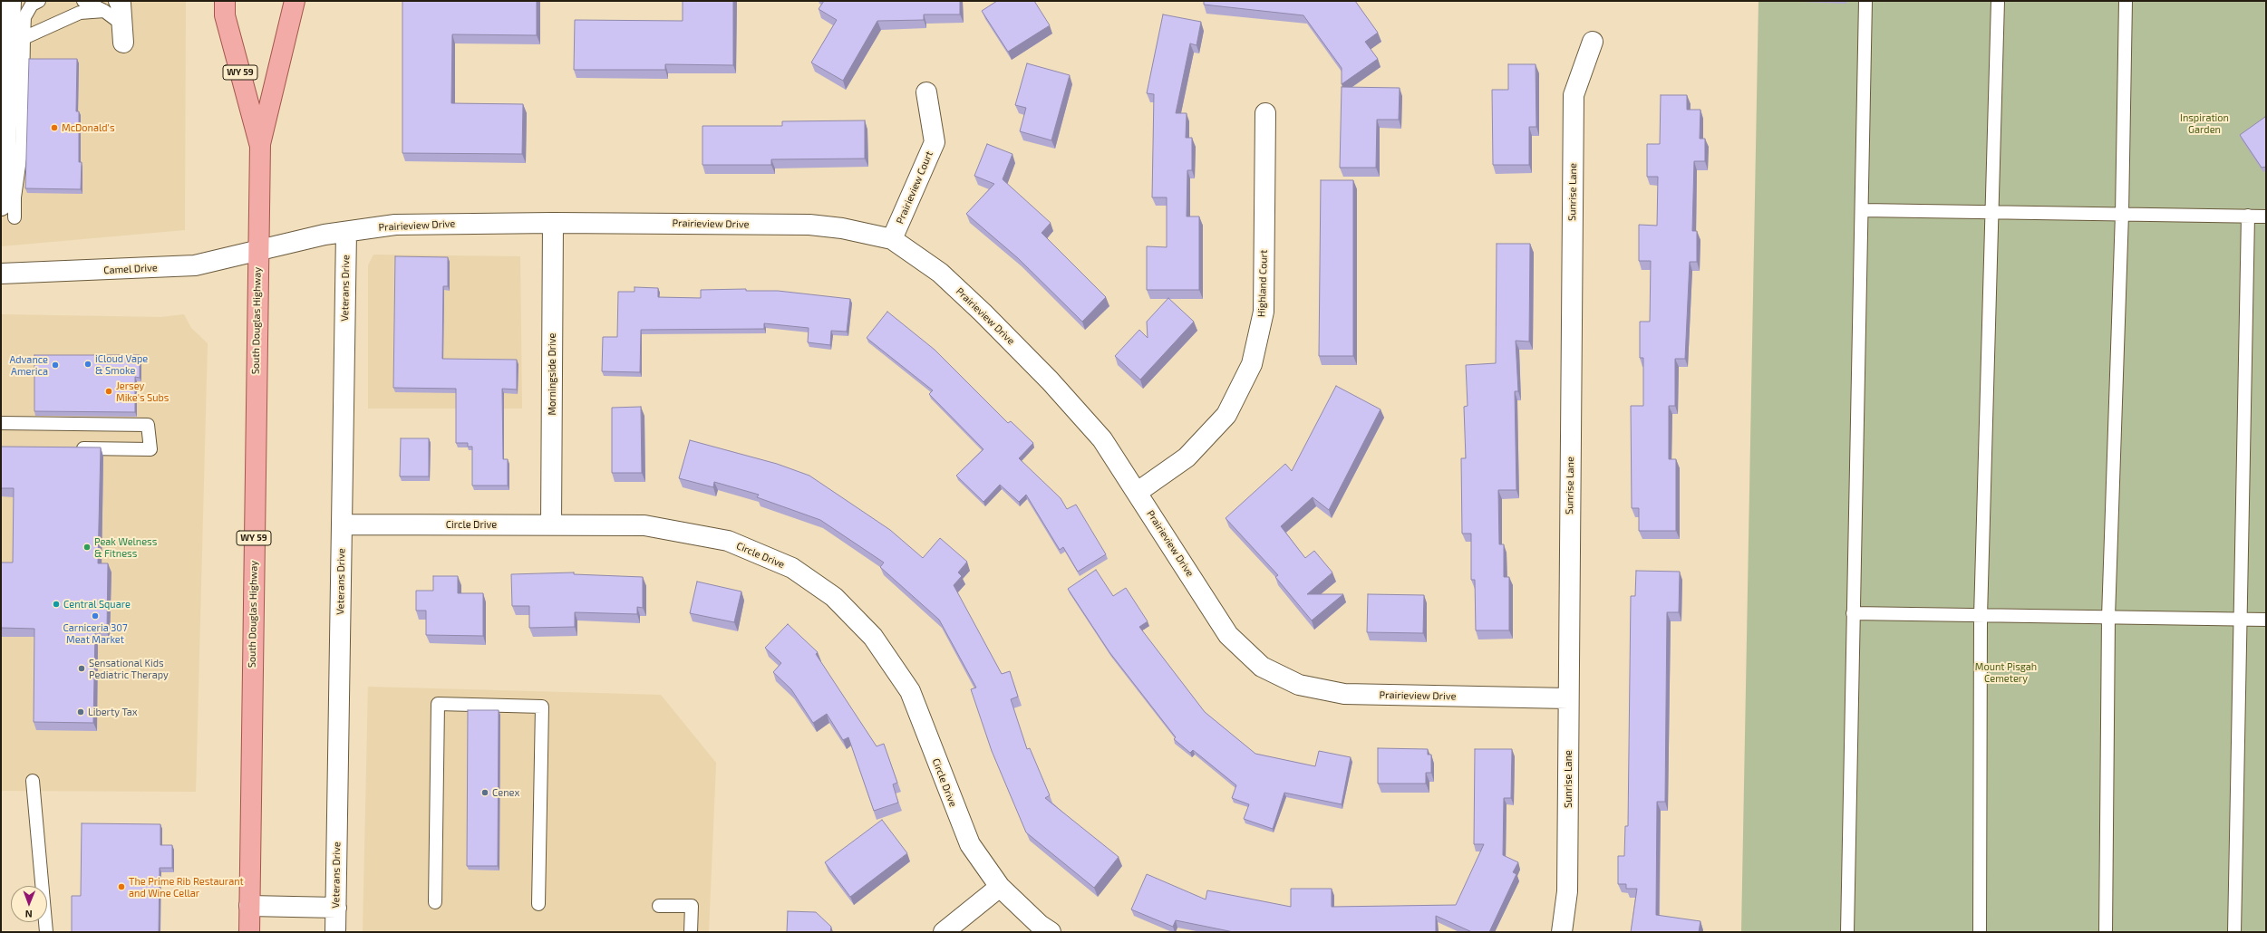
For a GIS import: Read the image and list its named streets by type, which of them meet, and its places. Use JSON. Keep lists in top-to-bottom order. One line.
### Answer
{"streets":{"main road":["WY 59","South Douglas Highway"],"street":["Prairieview Court","Sunrise Lane","Prairieview Drive","Camel Drive","Highland Court","Veterans Drive","Morningside Drive","Circle Drive"]},"crossings":[["Prairieview Court","Prairieview Drive"],["Sunrise Lane","Prairieview Drive"],["Prairieview Drive","Camel Drive"],["Prairieview Drive","Highland Court"],["Prairieview Drive","Veterans Drive"],["Prairieview Drive","South Douglas Highway"],["Prairieview Drive","Morningside Drive"],["Camel Drive","South Douglas Highway"],["Veterans Drive","Circle Drive"],["Morningside Drive","Circle Drive"]],"parks":["Inspiration Garden","Mount Pisgah Cemetery"],"places":["McDonald's","iCloud Vape & Smoke","Advance America","Jersey Mike's Subs","Peak Welness & Fitness","Central Square","Carniceria 307 Meat Market","Sensational Kids Pediatric Therapy","Liberty Tax","Cenex","The Prime Rib Restaurant and Wine Cellar"],"north":"bottom"}
